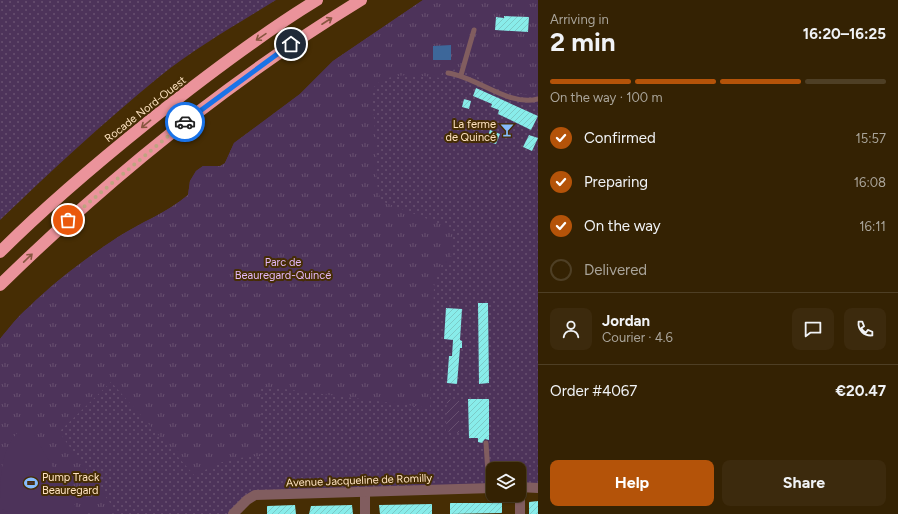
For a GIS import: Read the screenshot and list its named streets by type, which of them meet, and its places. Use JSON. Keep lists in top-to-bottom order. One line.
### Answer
{"streets":{"highway":["Rocade Nord-Ouest"],"street":["Avenue Jacqueline de Romilly"]},"parks":["Parc de Beauregard-Quincé"],"places":{"bar":["La ferme de Quincé"],"sports":["Pump Track Beauregard"]},"page":{"heading":["2 min","Arriving in","16:20–16:25"],"panel":["Jordan","Courier · 4.6","Order #4067","€20.47"],"bar":"On the way · 100 m","list":[["Confirmed","15:57"],["Preparing","16:08"],["On the way","16:11"],"Delivered"],"buttons":["Help","Share"]}}
